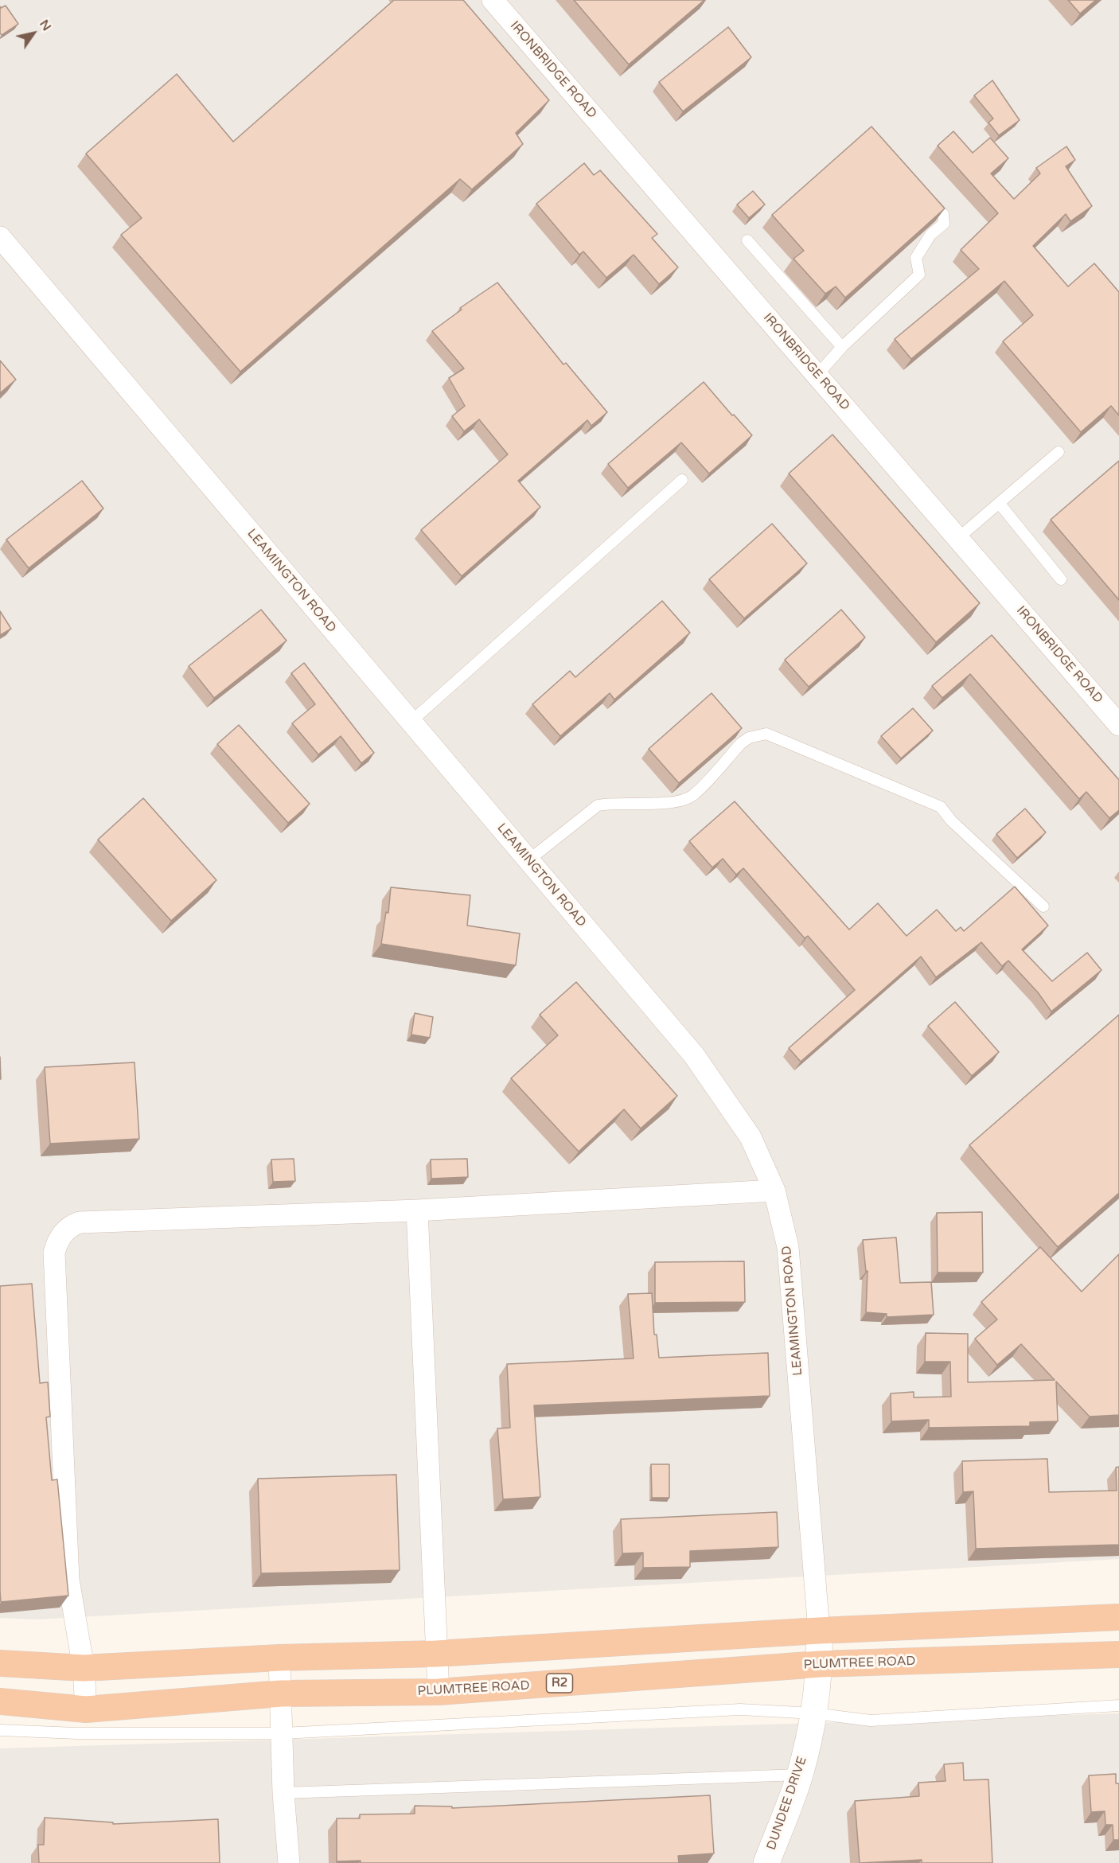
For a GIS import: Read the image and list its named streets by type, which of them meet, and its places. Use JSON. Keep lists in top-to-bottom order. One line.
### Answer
{"streets":{"highway":["PLUMTREE ROAD","R2"],"street":["IRONBRIDGE ROAD","LEAMINGTON ROAD","DUNDEE DRIVE"]},"crossings":[["LEAMINGTON ROAD","DUNDEE DRIVE"],["PLUMTREE ROAD","DUNDEE DRIVE"]],"north":"top right"}
